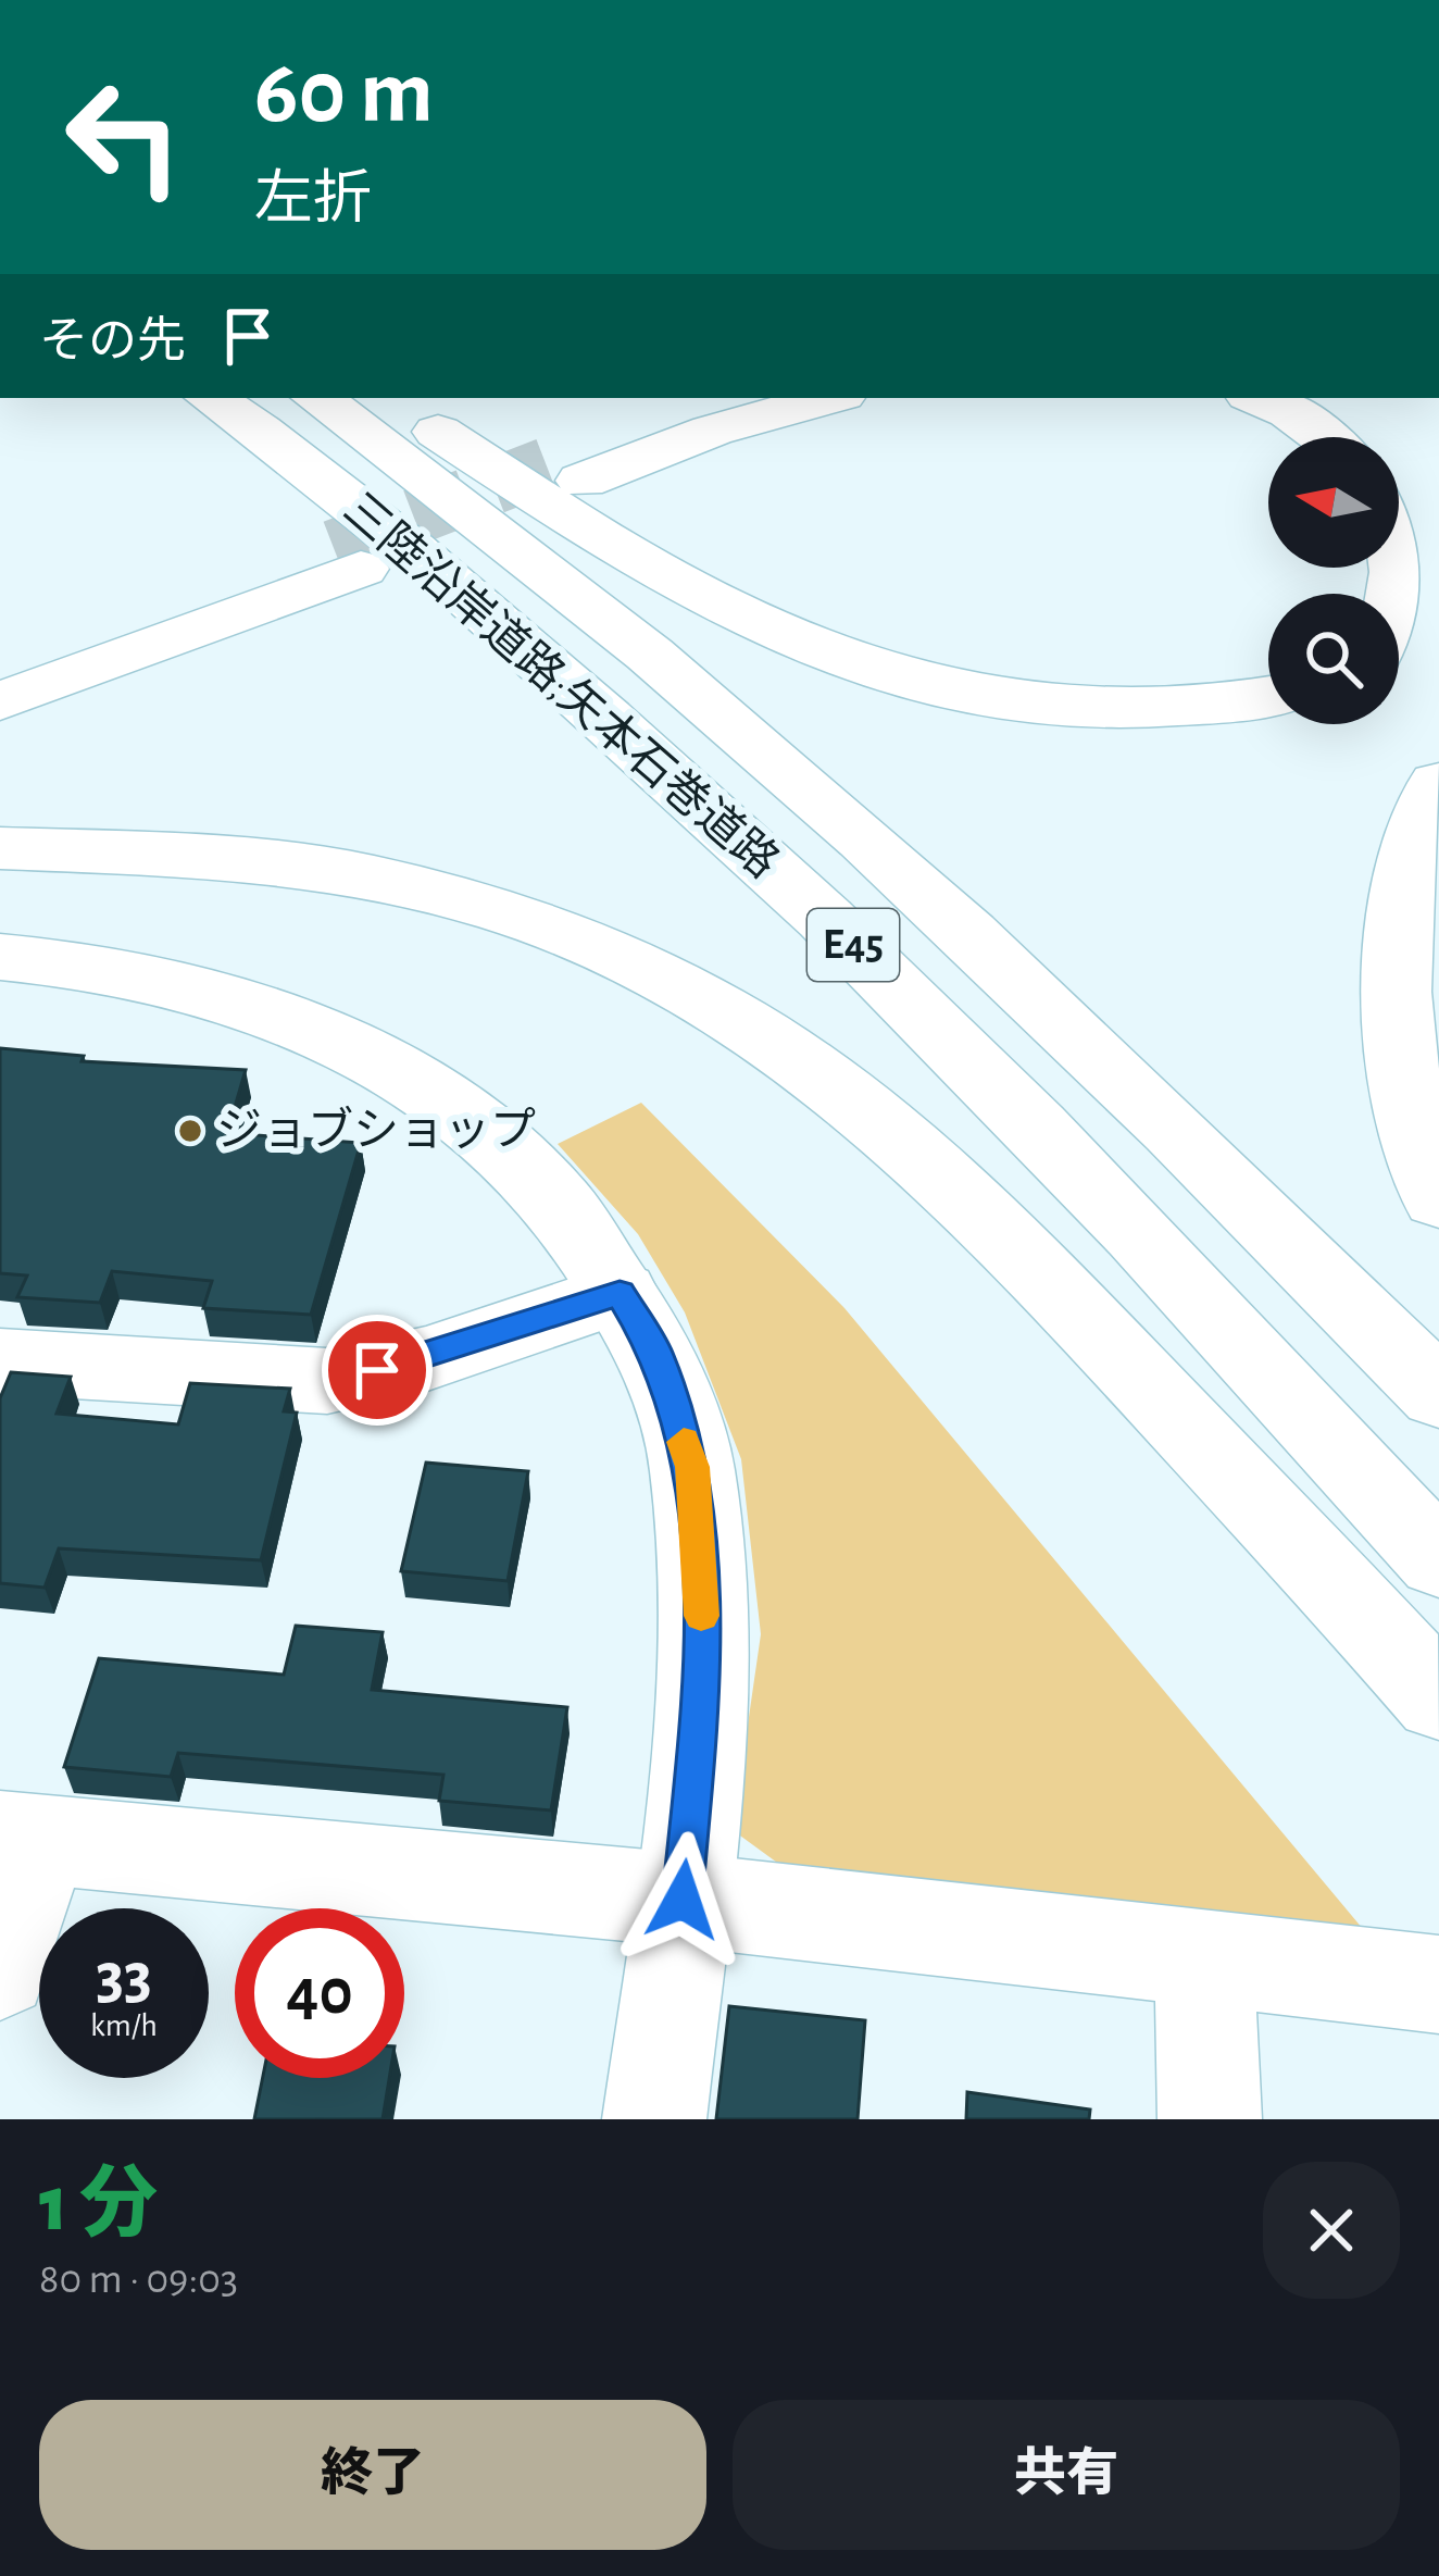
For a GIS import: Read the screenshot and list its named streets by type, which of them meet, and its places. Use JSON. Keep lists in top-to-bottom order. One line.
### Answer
{"streets":{"main road":["三陸沿岸道路;矢本石巻道路","E45"]},"places":["ジョブショップ"],"north":"left","page":{"turn":["60 m","左折"],"then":"その先","speed":"33 km/h","limit":"40","heading":["1 分","80 m · 09:03"],"buttons":["終了","共有"]}}
